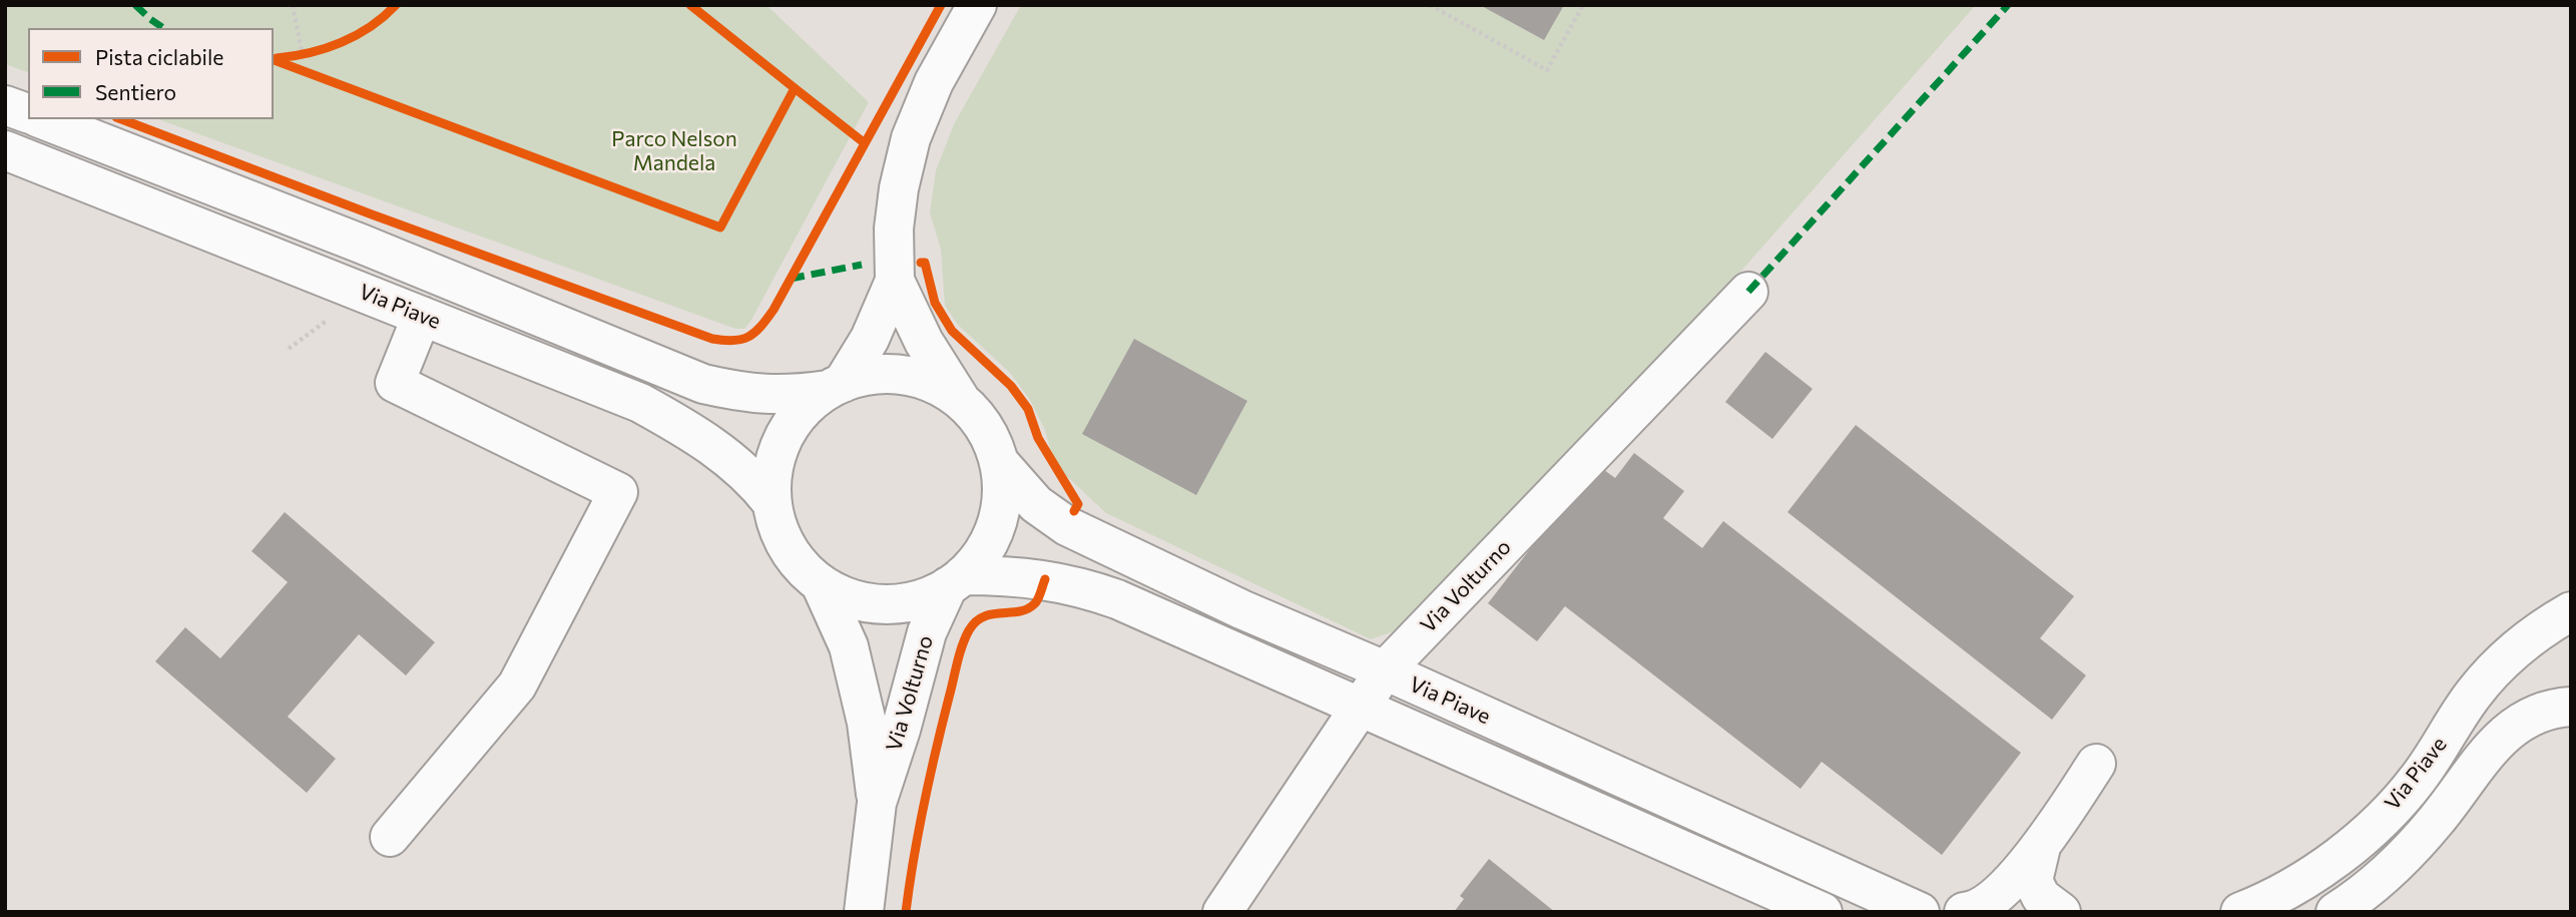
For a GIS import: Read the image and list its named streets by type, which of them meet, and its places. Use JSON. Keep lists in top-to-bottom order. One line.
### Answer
{"streets":{"street":["Via Piave","Via Volturno"]},"crossings":[["Via Piave","Via Volturno"]],"parks":["Parco Nelson Mandela"],"legend":["Pista ciclabile","Sentiero"]}
